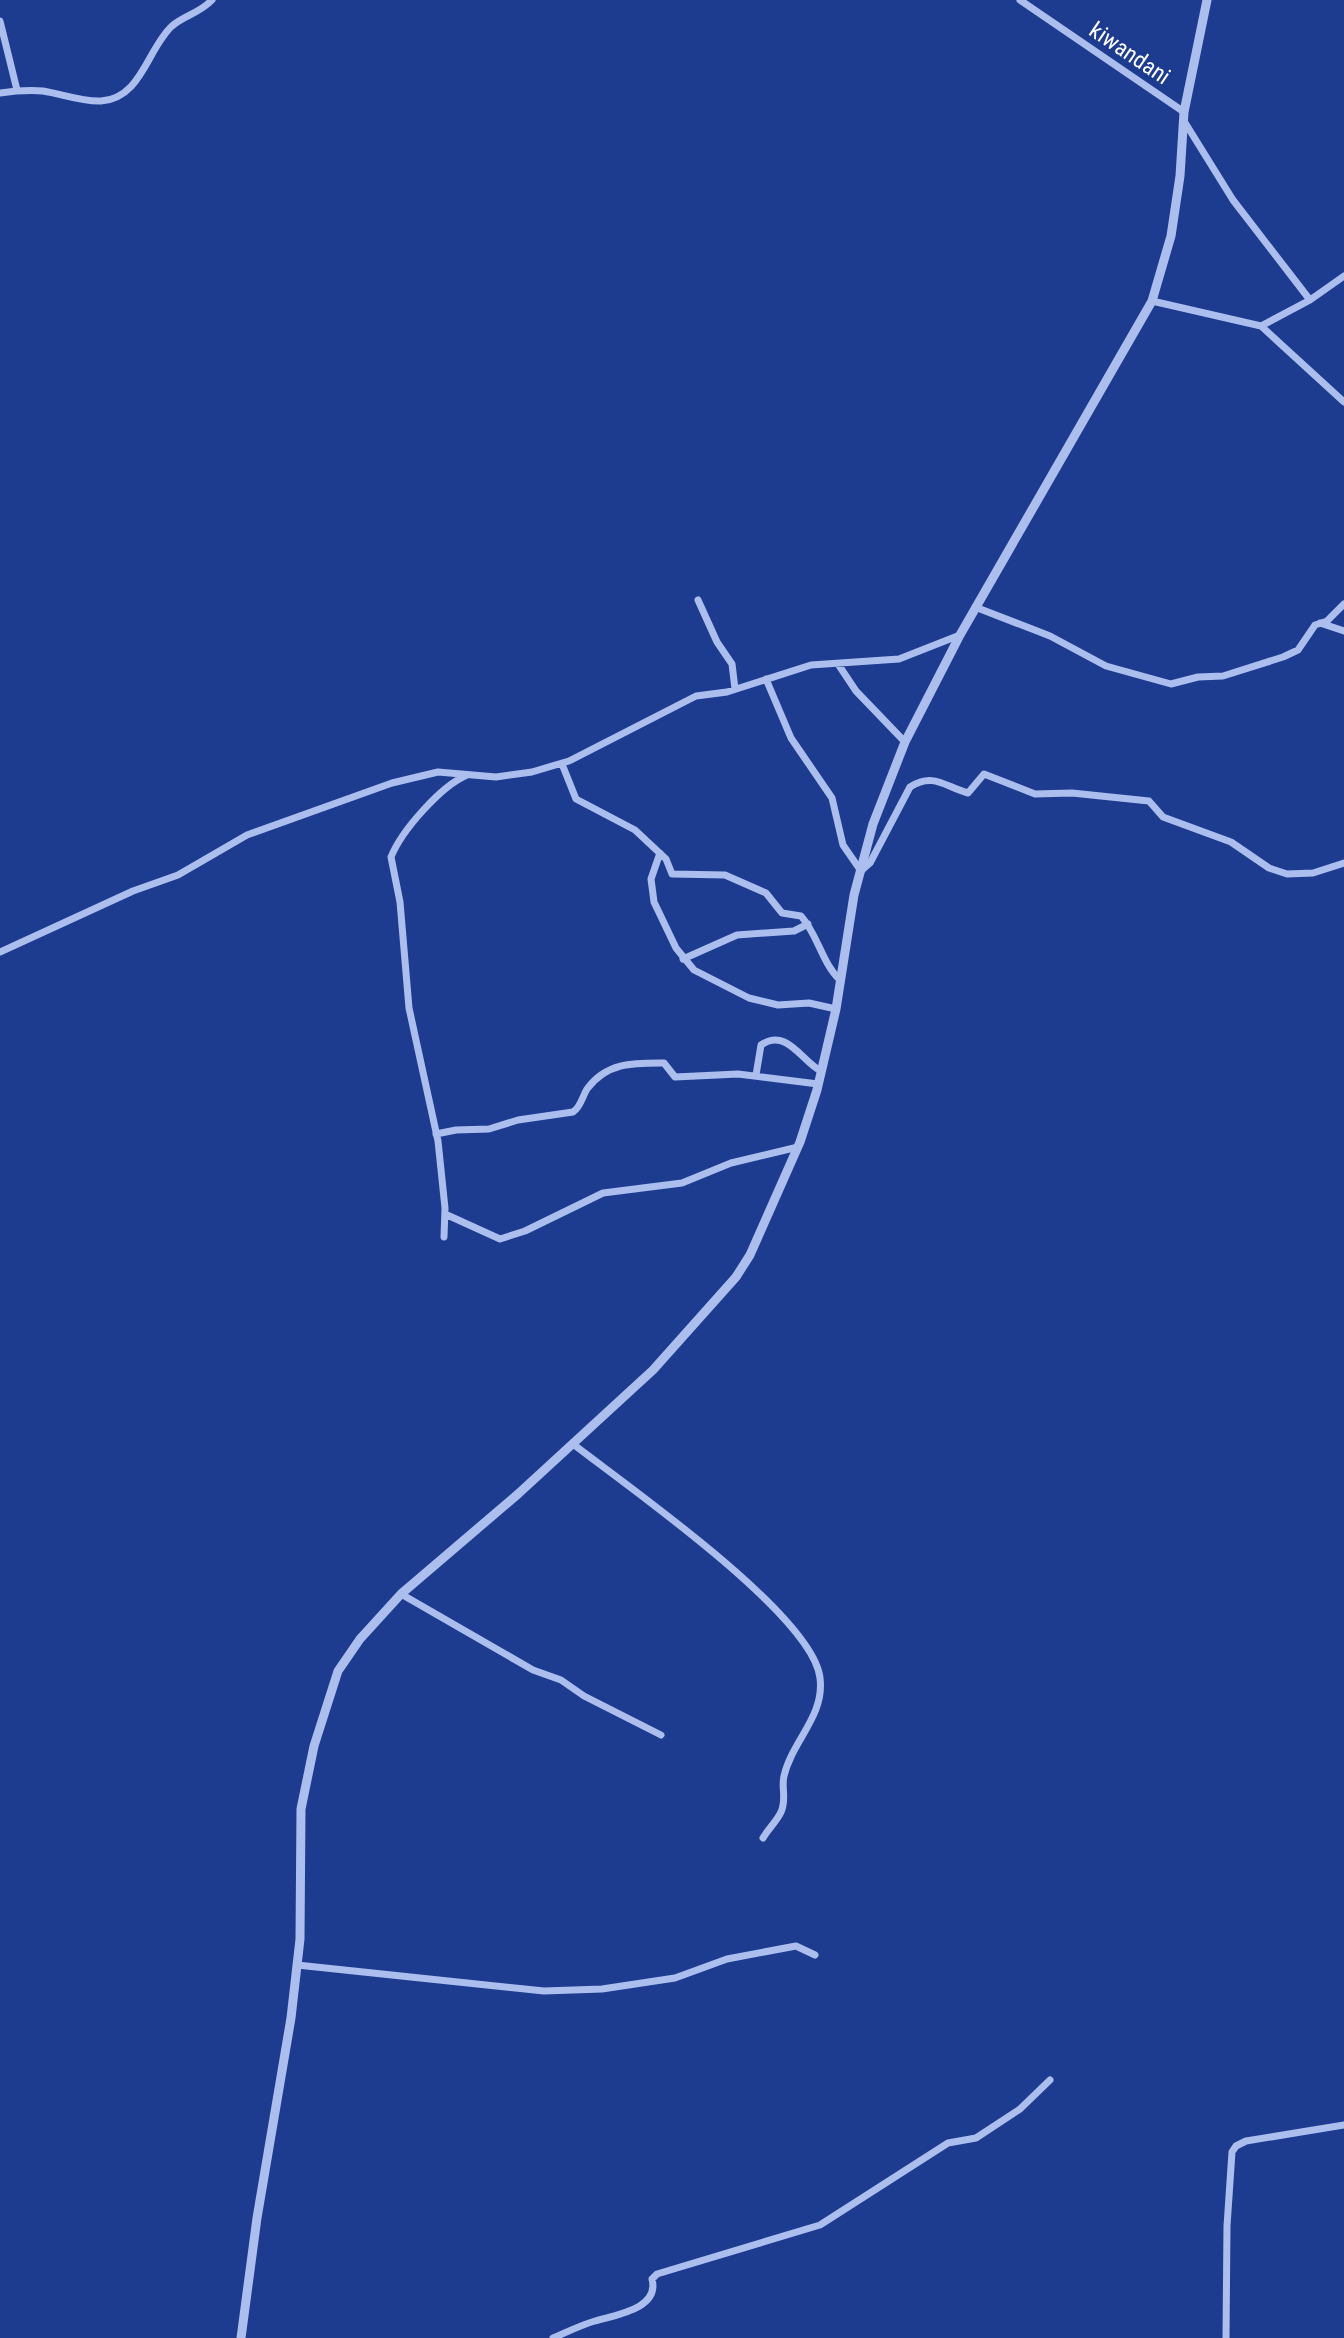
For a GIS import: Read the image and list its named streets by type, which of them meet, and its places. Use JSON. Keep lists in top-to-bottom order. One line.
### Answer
{"streets":{"street":["kiwandani"]}}
